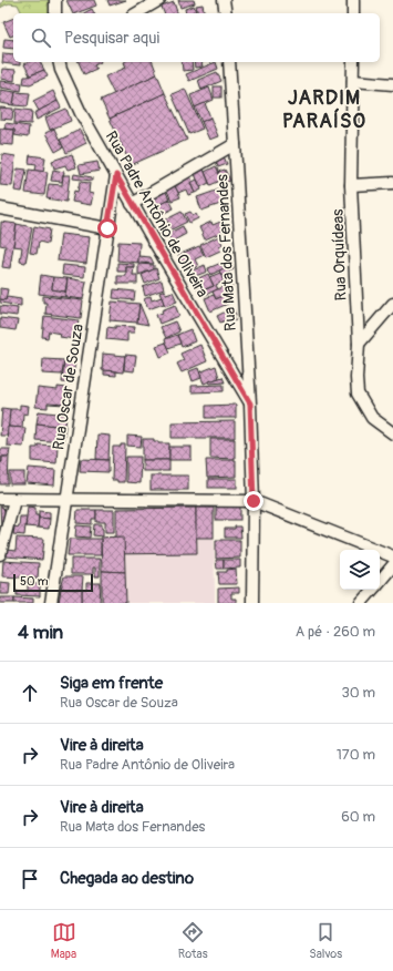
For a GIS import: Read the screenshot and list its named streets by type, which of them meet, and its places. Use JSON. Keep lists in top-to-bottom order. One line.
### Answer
{"streets":{"street":["Rua Padre Antônio de Oliveira","Rua Mata dos Fernandes","Rua Orquídeas","Rua Oscar de Souza"]},"crossings":[["Rua Padre Antônio de Oliveira","Rua Mata dos Fernandes"],["Rua Padre Antônio de Oliveira","Rua Oscar de Souza"]],"districts":["JARDIM PARAÍSO"],"scale_bar":"50 m","page":{"search":"Pesquisar aqui","scale":"50 m","heading":["4 min","A pé · 260 m"],"list":[["Siga em frente","Rua Oscar de Souza","30 m"],["Vire à direita","Rua Padre Antônio de Oliveira","170 m"],["Vire à direita","Rua Mata dos Fernandes","60 m"],"Chegada ao destino"],"nav":["Mapa","Rotas","Salvos"]}}
